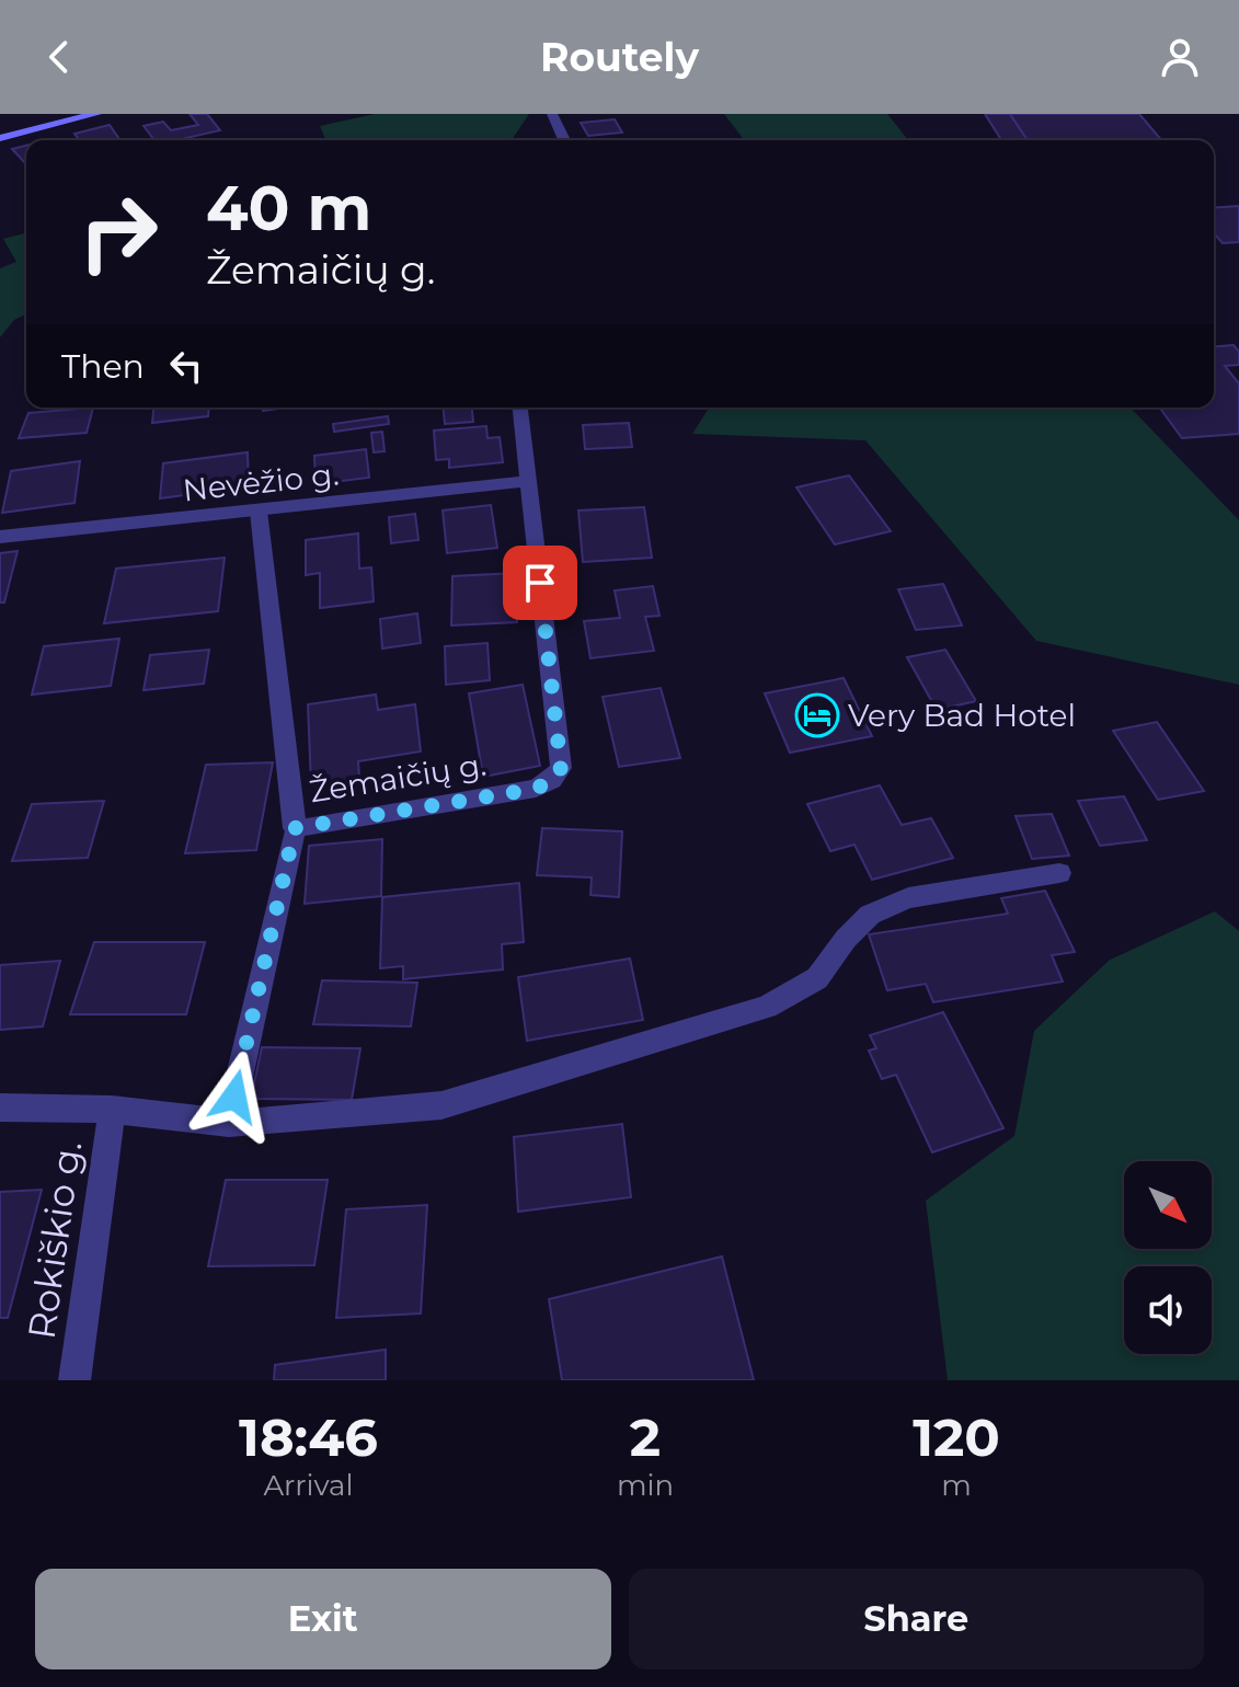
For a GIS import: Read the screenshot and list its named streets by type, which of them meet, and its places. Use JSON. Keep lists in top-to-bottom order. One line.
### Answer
{"streets":{"street":["Nevėžio g.","Žemaičių g.","Rokiškio g."]},"crossings":[["Nevėžio g.","Žemaičių g."]],"places":{"hotel":["Very Bad Hotel"]},"north":"bottom right","page":{"header":"Routely","turn":["40 m","Žemaičių g."],"then":"Then","eta":["18:46","Arrival","2","min","120","m"],"buttons":["Exit","Share"]}}
